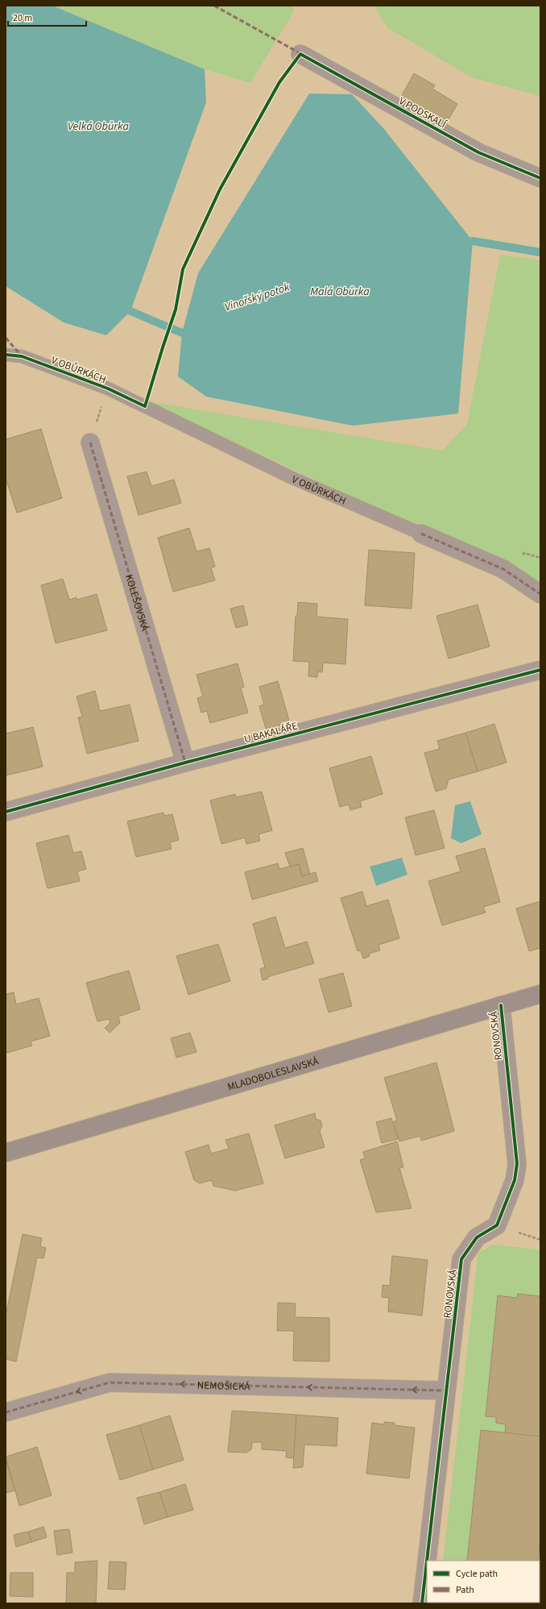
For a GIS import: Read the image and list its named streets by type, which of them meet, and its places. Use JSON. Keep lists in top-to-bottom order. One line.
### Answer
{"streets":{"main road":["MLADOBOLESLAVSKÁ"],"street":["V PODSKALÍ","V OBŮRKÁCH","KOLEŠOVSKÁ","U BAKALÁŘE","RONOVSKÁ","NEMOŠICKÁ"]},"crossings":[["KOLEŠOVSKÁ","U BAKALÁŘE"],["RONOVSKÁ","MLADOBOLESLAVSKÁ"],["RONOVSKÁ","NEMOŠICKÁ"]],"one_way":["NEMOŠICKÁ"],"water":["Velká Obůrka","Malá Obůrka","Vinořský potok"],"legend":["Cycle path","Path"],"scale_bar":"20 m"}
